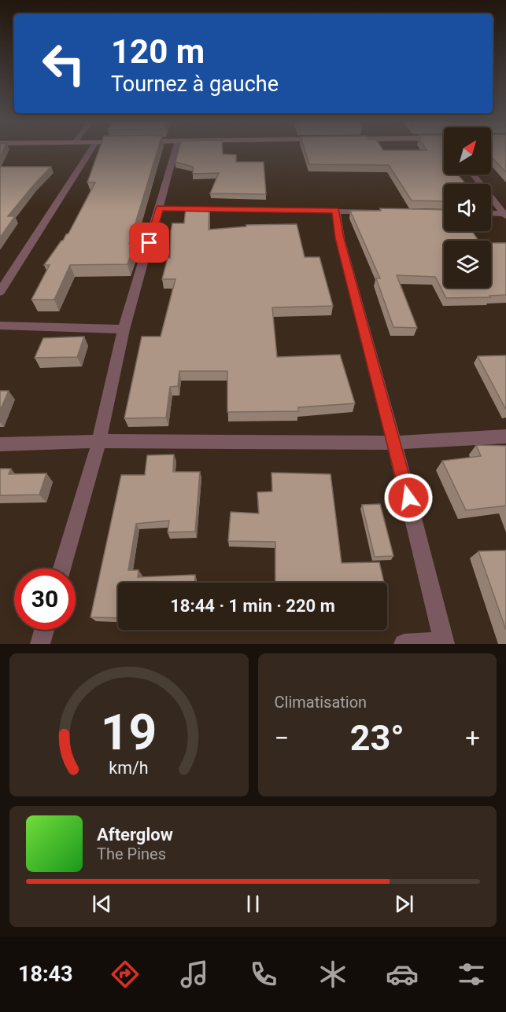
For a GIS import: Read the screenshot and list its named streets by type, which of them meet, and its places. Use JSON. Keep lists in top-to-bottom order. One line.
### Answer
{"north":"top right","page":{"turn":["120 m","Tournez à gauche"],"limit":"30","trip":"18:44 · 1 min · 220 m","tile":"Climatisation","heat":["−","23°","+"],"song":["Afterglow","The Pines"],"tabs":"18:43","gauge":["19","km/h"]}}
